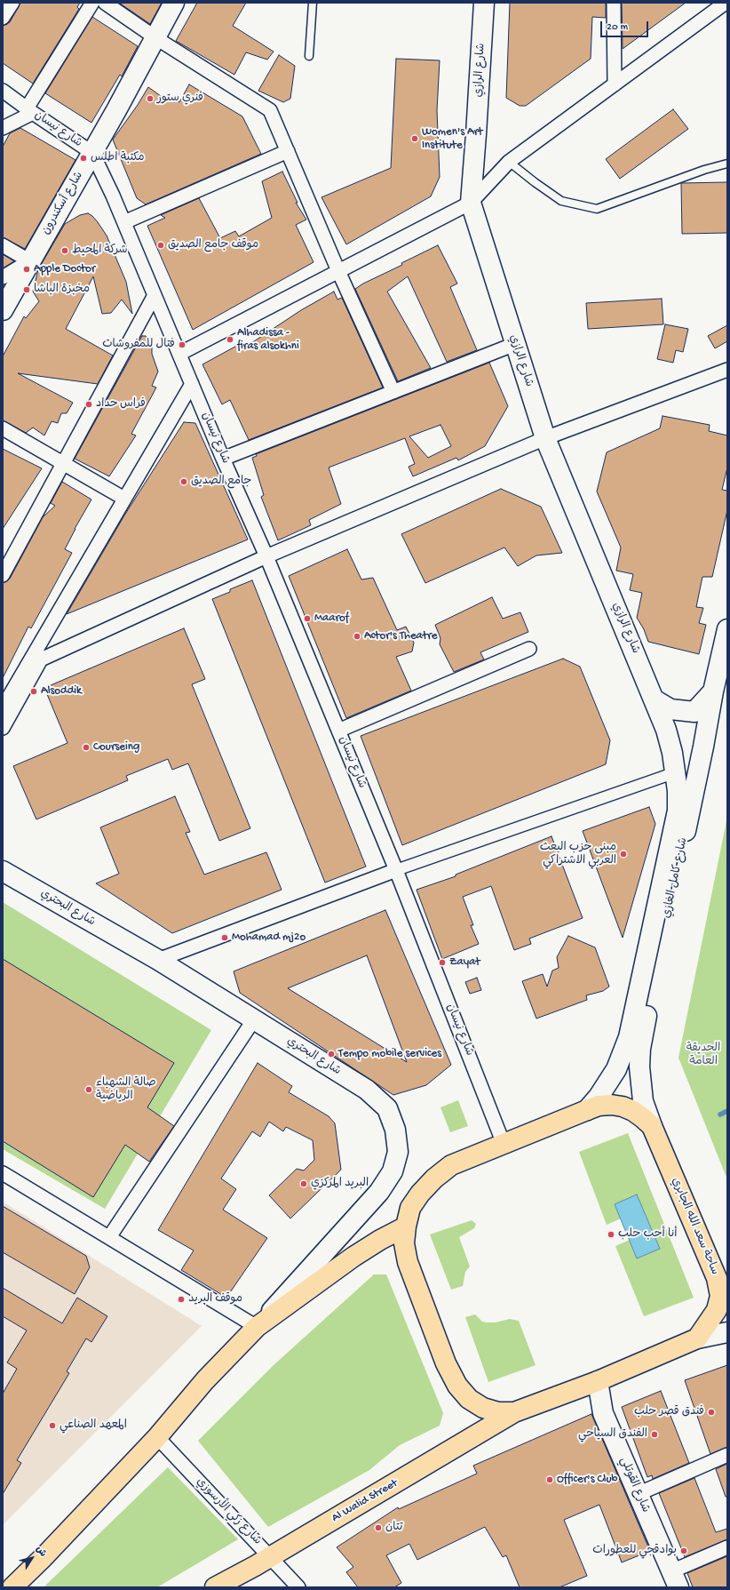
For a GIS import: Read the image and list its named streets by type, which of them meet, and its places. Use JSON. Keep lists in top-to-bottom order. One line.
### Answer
{"streets":{"main road":["شارع الرازي","شارع أسكندرون","شارع كامل الغازي","شارع البحتري","ساحة سعد الله الجابري","شارع القوتلي","Al Walid Street"],"street":["شارع نيسان","شارع زكي الأرسوزي"]},"crossings":[["شارع الرازي","شارع كامل الغازي"],["شارع نيسان","شارع أسكندرون"],["شارع نيسان","ساحة سعد الله الجابري"],["شارع كامل الغازي","ساحة سعد الله الجابري"],["ساحة سعد الله الجابري","شارع القوتلي"],["ساحة سعد الله الجابري","Al Walid Street"],["Al Walid Street","شارع زكي الأرسوزي"]],"parks":["الحديقة العامة"],"places":["فنري ستور","Women's Art Institute","مكتبة اطلس","موقف جامع الصديق","شركة المحيط","Apple Doctor","مخبزة الباشا","Alhadissa - firas alsokhni","فتال للمفروشات","فراس حداد","جامع الصديق","Maarof","Actor's Theatre","Alsoddik","Courseing","مبنى حزب البعث العربي الاشتراكي","Mohamad mj2o","Zayat","Tempo mobile services","صالة الشهباء الرياضية","البريد المركزي","أنا أحب حلب","موقف البريد","فندق قصر حلب","المعهد الصناعي","الفندق السياحي","Officer's Club","تتان","بوادقجي للعطورات"],"scale_bar":"20 m","north":"top right"}
